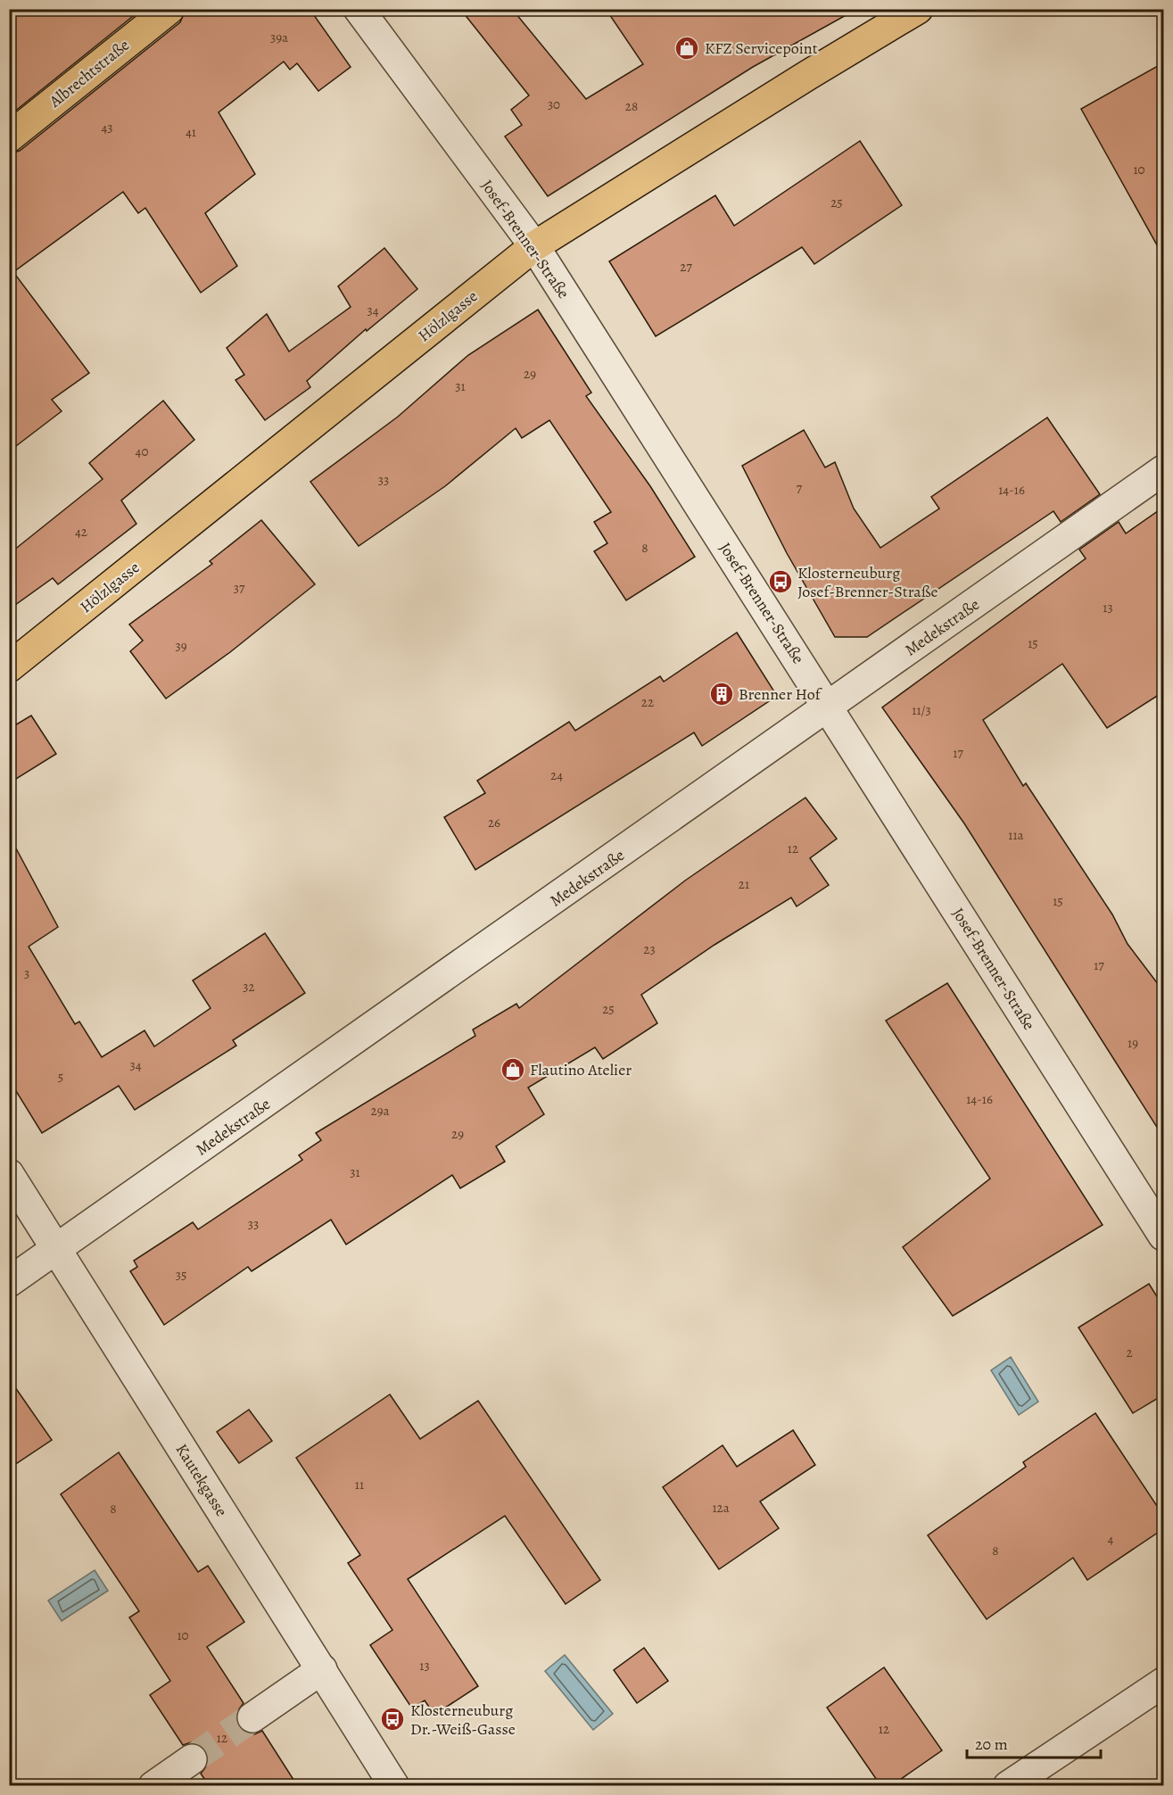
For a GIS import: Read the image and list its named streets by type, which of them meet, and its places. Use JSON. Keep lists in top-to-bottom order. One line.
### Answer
{"streets":{"main road":["Albrechtstraße","Hölzlgasse"],"street":["Josef-Brenner-Straße","Medekstraße","Kautekgasse"]},"crossings":[["Josef-Brenner-Straße","Hölzlgasse"],["Josef-Brenner-Straße","Medekstraße"],["Medekstraße","Kautekgasse"]],"places":{"shop":["KFZ Servicepoint","Flautino Atelier"],"bus stop":["Klosterneuburg Josef-Brenner-Straße","Klosterneuburg Dr.-Weiß-Gasse"],"building":["Brenner Hof"]},"house_numbers":["39a","30","28","43","41","10","25","27","34","29","31","40","33","7","14-16","42","8","37","13","15","39","22","11/3","17","24","26","11a","12","21","15","23","17","3","32","25","19","34","5","14-16","29a","29","31","33","35","2","11","12a","8","4","8","10","13","12","12"],"scale_bar":"20 m"}
